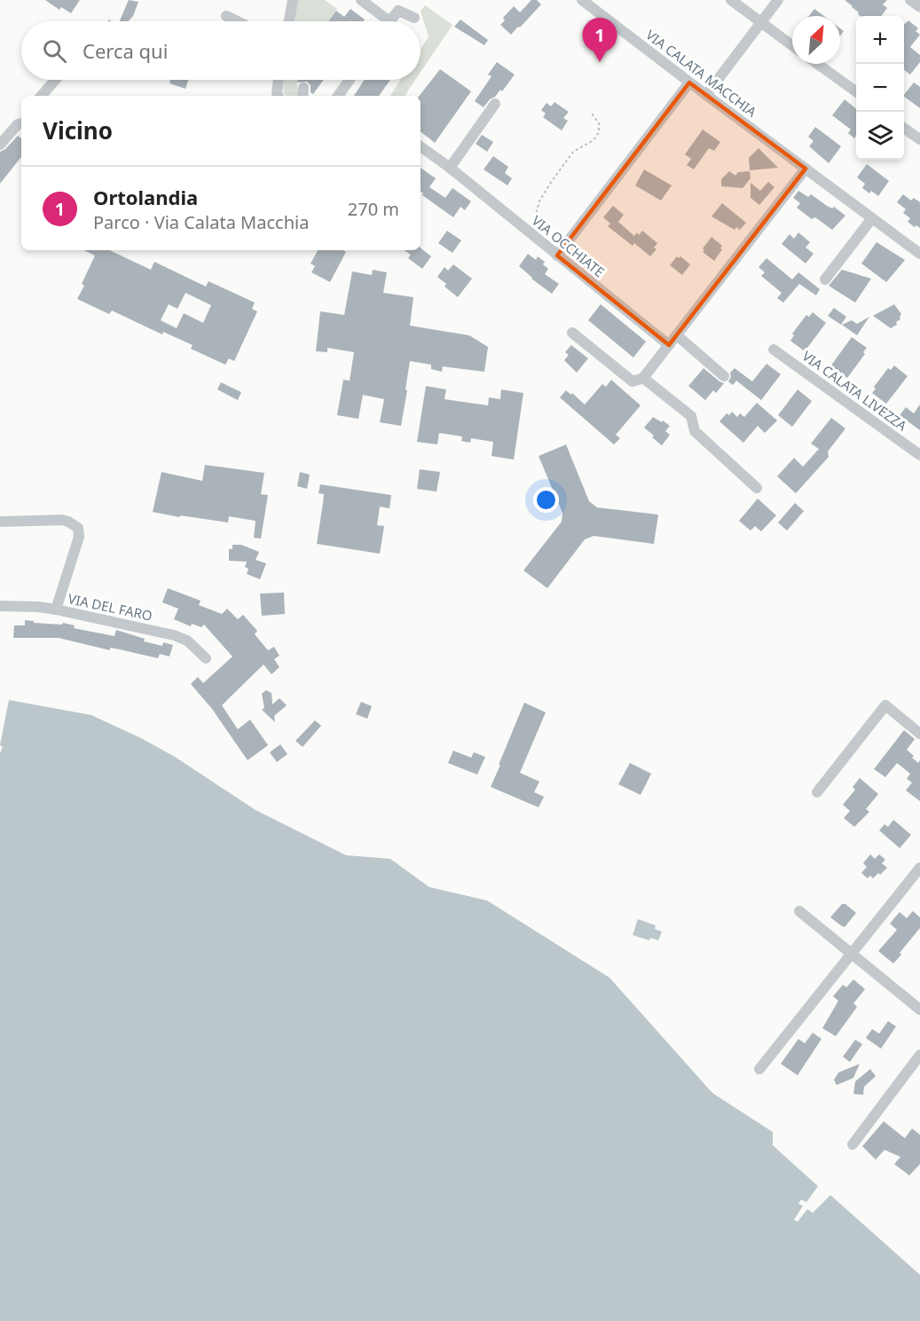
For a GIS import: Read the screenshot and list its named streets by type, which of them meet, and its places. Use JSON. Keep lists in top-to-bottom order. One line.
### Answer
{"streets":{"street":["VIA CALATA MACCHIA","VIA OCCHIATE","VIA CALATA LIVEZZA","VIA DEL FARO"]},"north":"top right","page":{"map_buttons":["+","−"],"pins":"1","search":"Cerca qui","heading":"Vicino","list":[{"mark":"1","name":"Ortolandia","note":"Parco · Via Calata Macchia","value":"270 m"}]}}
